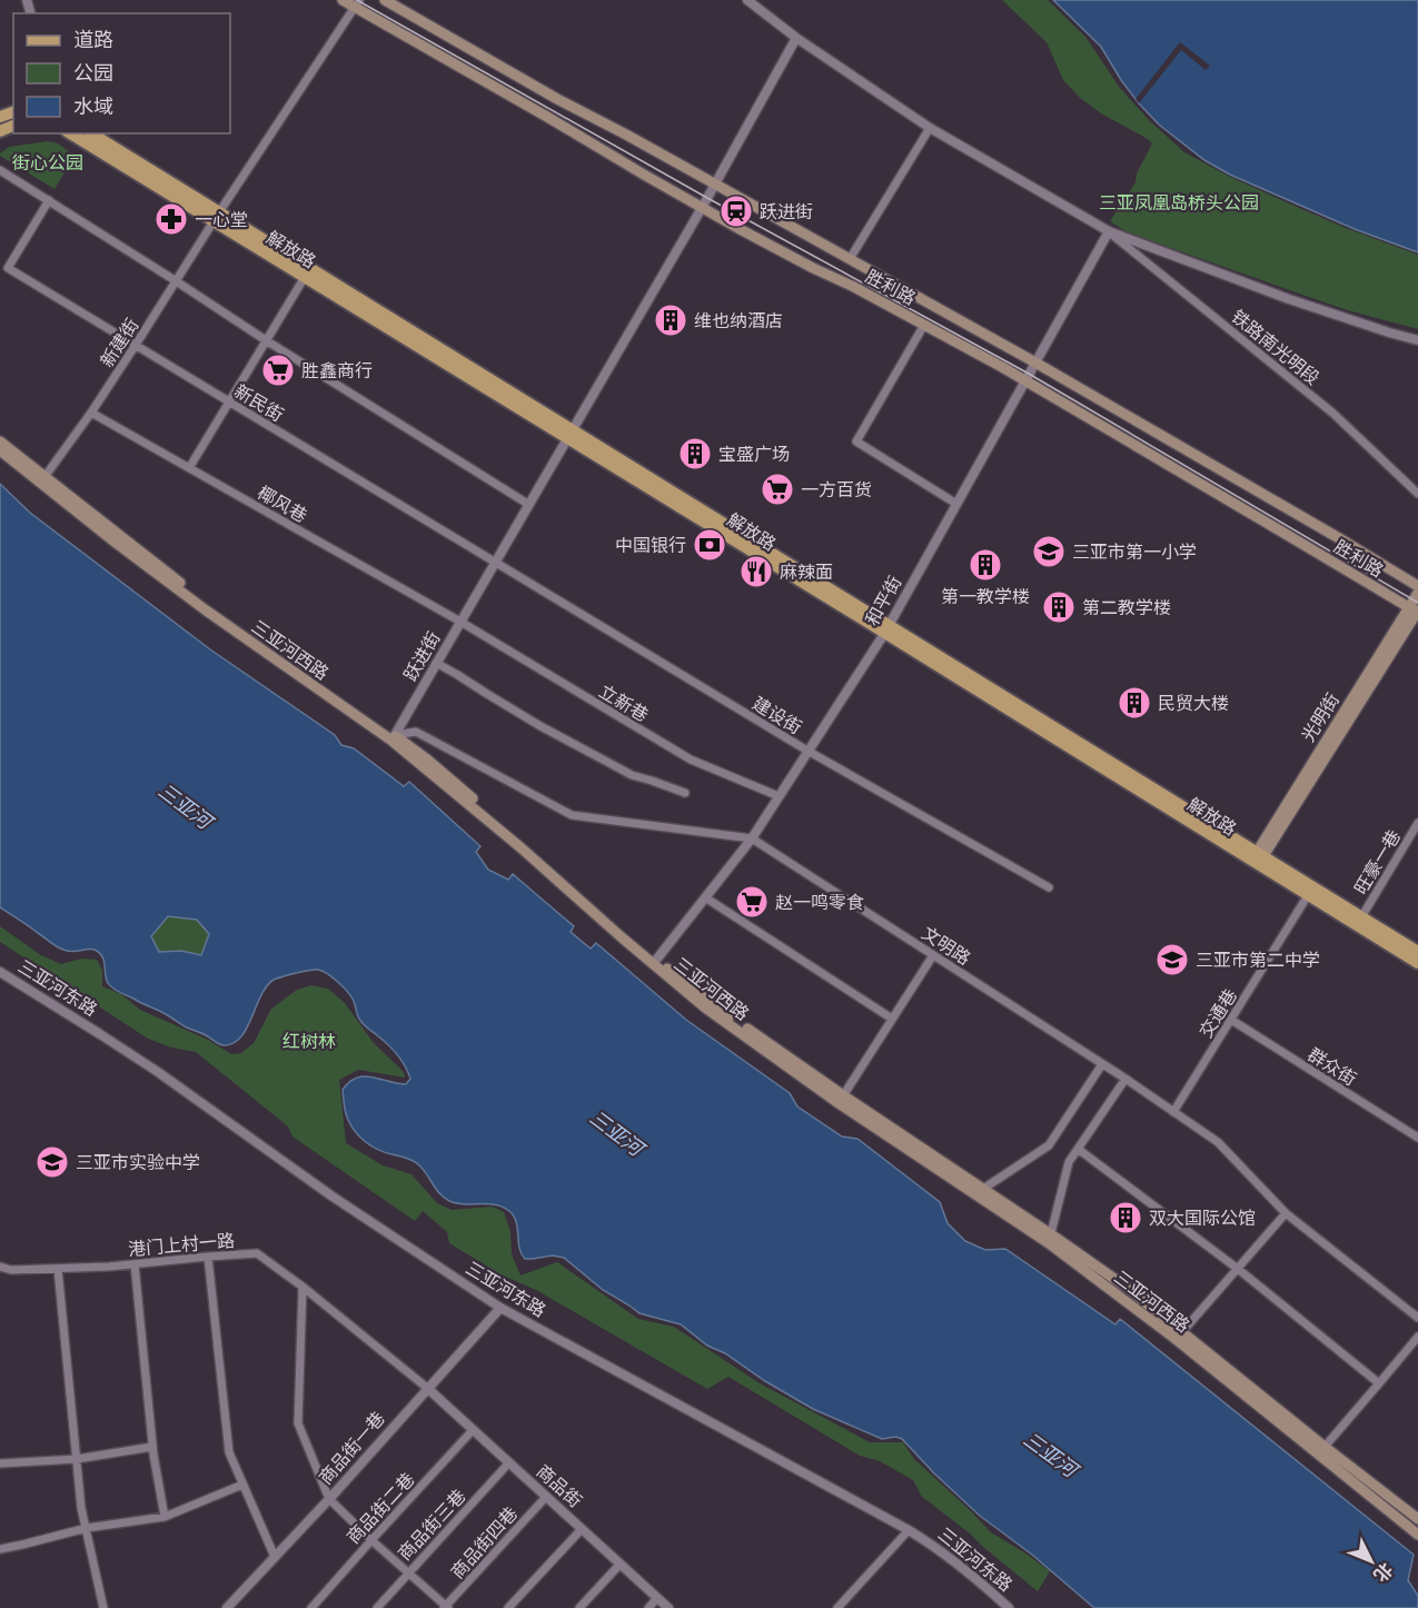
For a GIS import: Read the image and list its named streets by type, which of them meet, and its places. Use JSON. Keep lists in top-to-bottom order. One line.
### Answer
{"streets":{"main road":["解放路","胜利路","三亚河西路","光明街"],"street":["新建街","铁路南光明段","新民街","椰风巷","和平街","跃进街","立新巷","建设街","旺豪一巷","文明路","三亚河东路","交通巷","群众街","港门上村一路","商品街一巷","商品街","商品街二巷","商品街三巷","商品街四巷"]},"crossings":[["解放路","新建街"],["解放路","和平街"],["解放路","跃进街"],["解放路","光明街"],["解放路","旺豪一巷"],["解放路","交通巷"],["胜利路","新建街"],["胜利路","和平街"],["胜利路","跃进街"],["胜利路","光明街"],["新建街","新民街"],["新建街","椰风巷"],["新建街","三亚河西路"],["铁路南光明段","和平街"],["新民街","跃进街"],["新民街","建设街"],["椰风巷","跃进街"],["椰风巷","立新巷"],["和平街","三亚河西路"],["和平街","立新巷"],["和平街","建设街"],["和平街","文明路"],["三亚河西路","跃进街"],["三亚河西路","文明路"],["跃进街","立新巷"],["跃进街","建设街"],["跃进街","文明路"],["文明路","交通巷"],["三亚河东路","商品街一巷"],["交通巷","群众街"],["港门上村一路","商品街一巷"],["港门上村一路","商品街"],["商品街一巷","商品街"],["商品街","商品街二巷"],["商品街","商品街三巷"],["商品街","商品街四巷"]],"water":["三亚河"],"parks":["街心公园","三亚凤凰岛桥头公园","红树林"],"places":{"station":["跃进街"],"pharmacy":["一心堂"],"building":["维也纳酒店","宝盛广场","第一教学楼","第二教学楼","民贸大楼","双大国际公馆"],"supermarket":["胜鑫商行","一方百货","赵一鸣零食"],"bank":["中国银行"],"school or university":["三亚市第一小学","三亚市第二中学","三亚市实验中学"],"restaurant":["麻辣面"]},"legend":["道路","公园","水域"],"north":"bottom right"}
